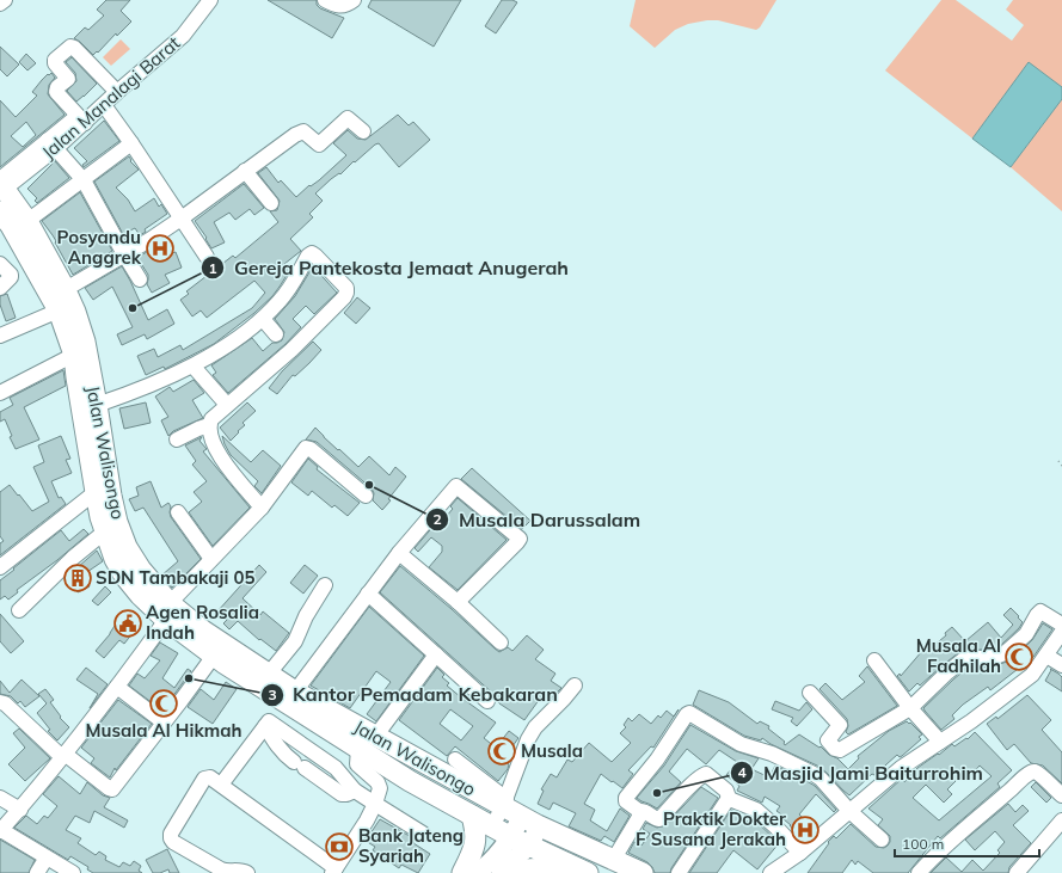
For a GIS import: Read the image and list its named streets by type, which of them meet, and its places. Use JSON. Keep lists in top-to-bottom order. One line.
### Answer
{"streets":{"highway":["Jalan Walisongo"],"street":["Jalan Manalagi Barat"]},"crossings":[["Jalan Manalagi Barat","Jalan Walisongo"]],"places":{"hospital":["Posyandu Anggrek","Praktik Dokter F Susana Jerakah"],"other":["Gereja Pantekosta Jemaat Anugerah","Musala Darussalam","Kantor Pemadam Kebakaran","Masjid Jami Baiturrohim"],"building":["SDN Tambakaji 05"],"public building":["Agen Rosalia Indah"],"mosque":["Musala Al Fadhilah","Musala Al Hikmah","Musala"],"bank":["Bank Jateng Syariah"]},"scale_bar":"100 m"}
